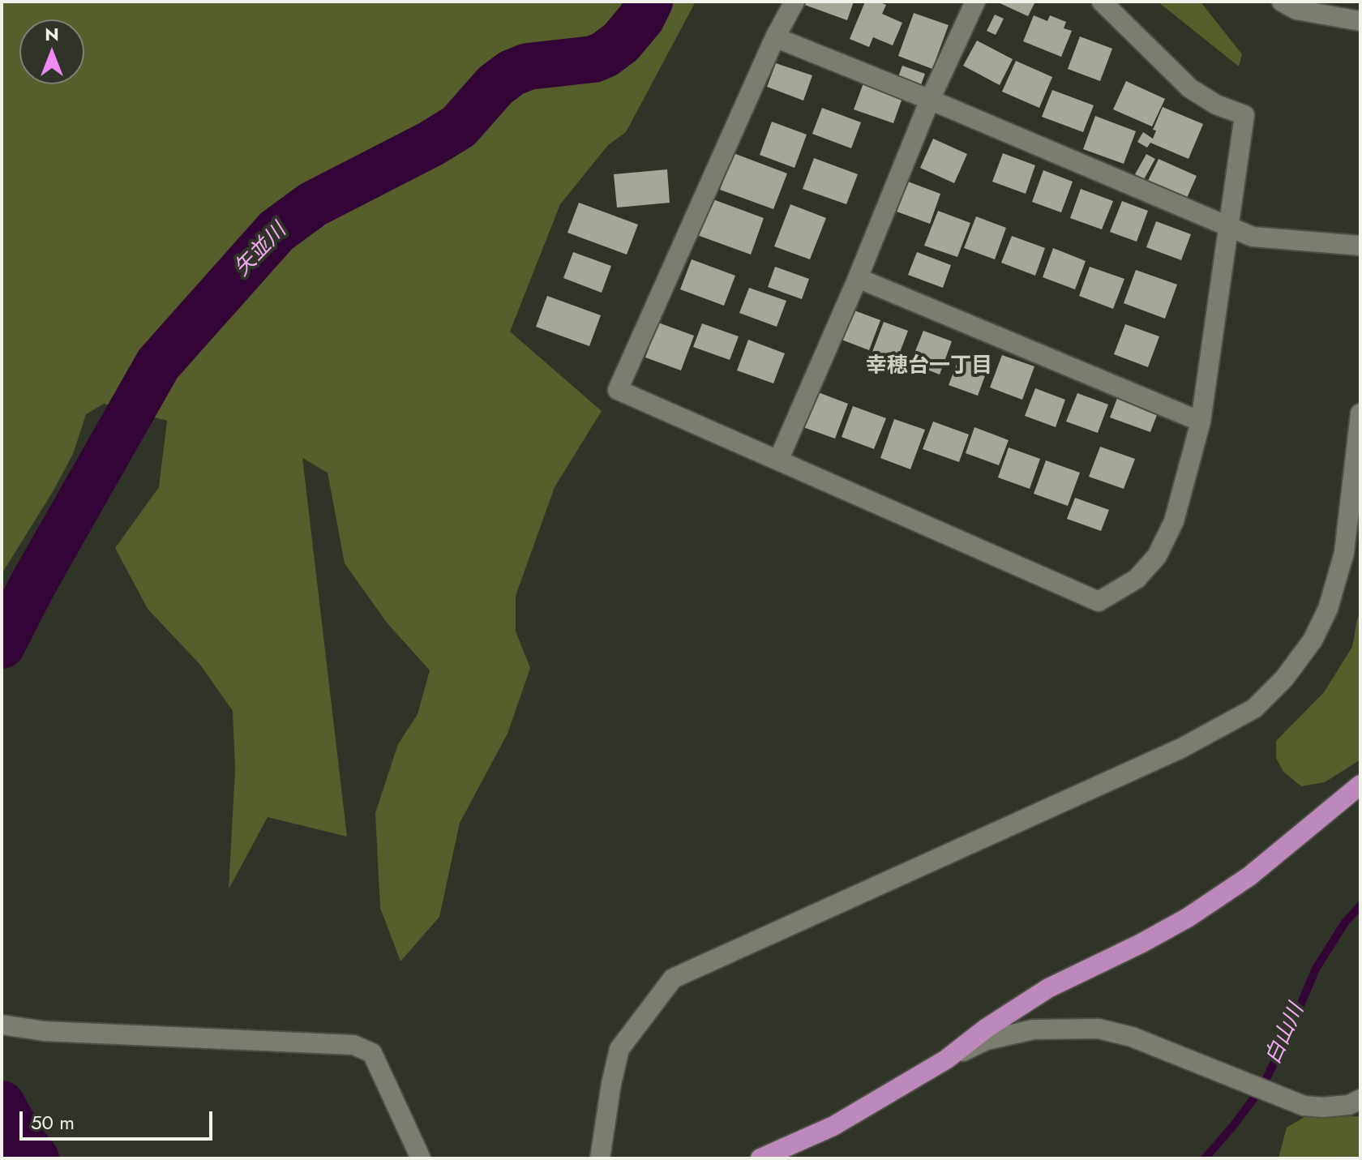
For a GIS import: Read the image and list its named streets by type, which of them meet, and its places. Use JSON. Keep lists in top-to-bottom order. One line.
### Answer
{"districts":["幸穂台一丁目"],"water":["矢並川","白山川"],"scale_bar":"50 m","north":"top"}
